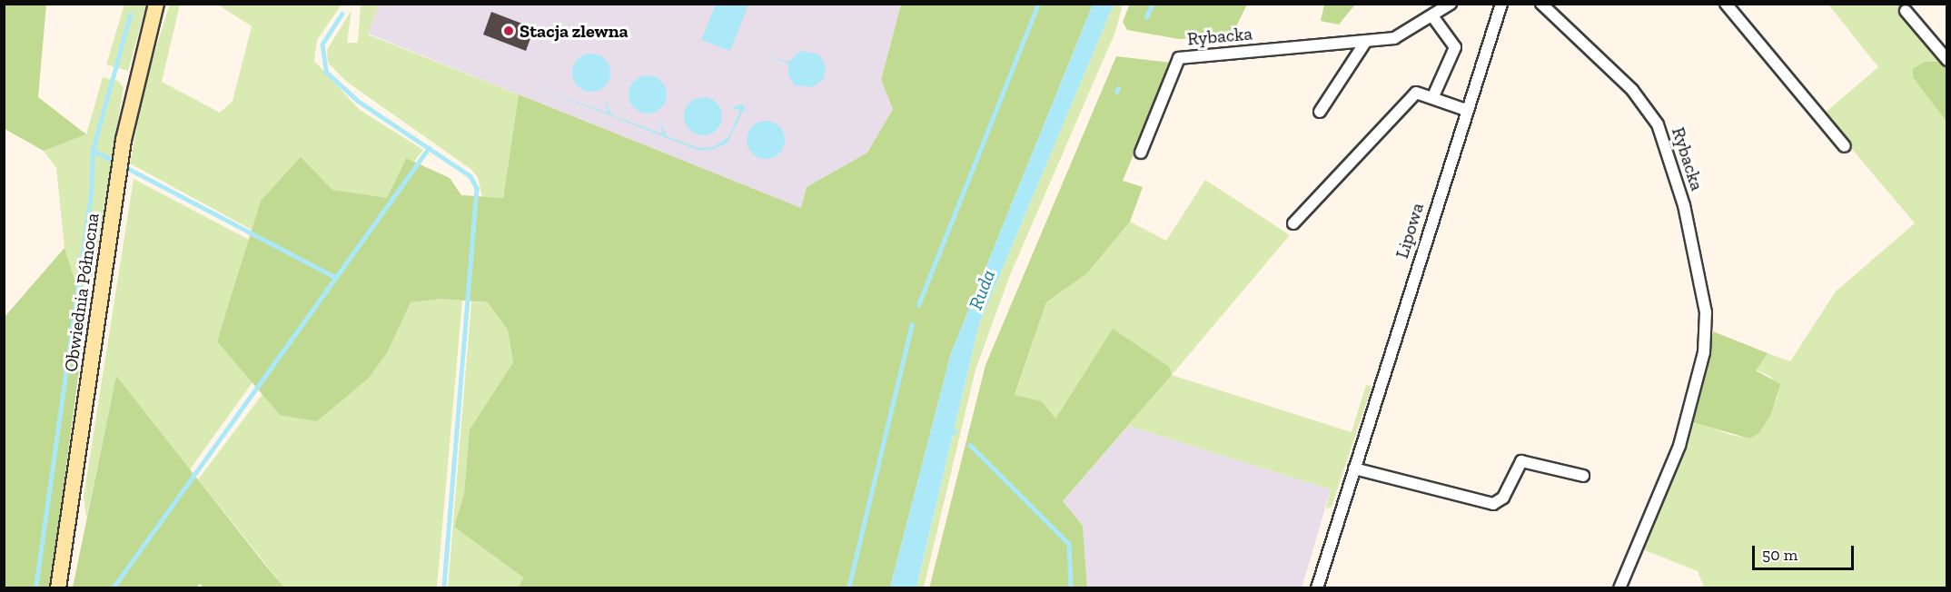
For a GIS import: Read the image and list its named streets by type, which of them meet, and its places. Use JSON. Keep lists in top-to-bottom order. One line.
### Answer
{"streets":{"main road":["Obwiednia Północna"],"street":["Rybacka","Lipowa"]},"water":["Ruda"],"places":["Stacja zlewna"],"scale_bar":"50 m"}
